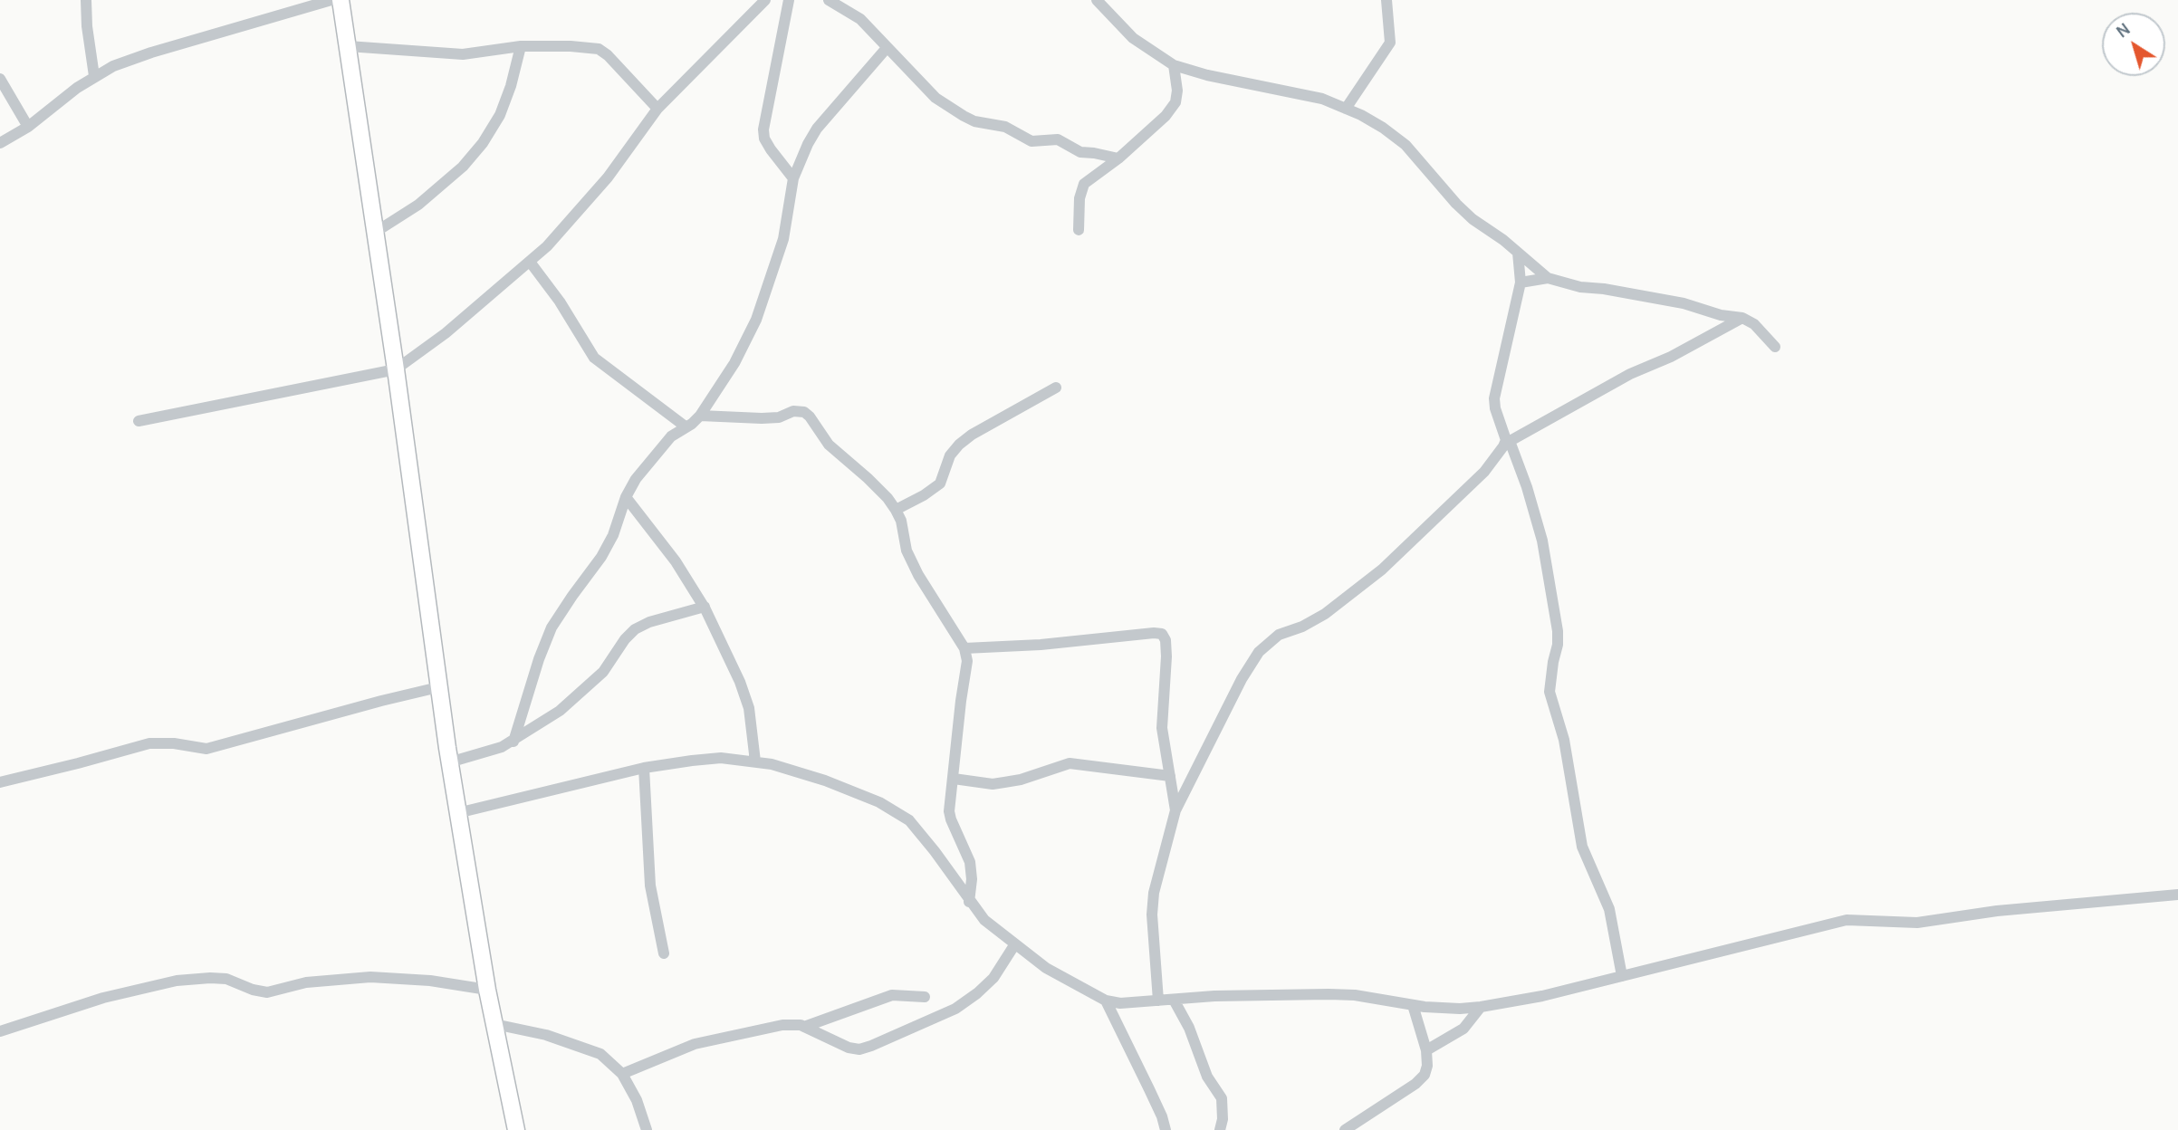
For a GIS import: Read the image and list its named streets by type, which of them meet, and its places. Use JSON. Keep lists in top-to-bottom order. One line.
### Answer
{"north":"top left"}
